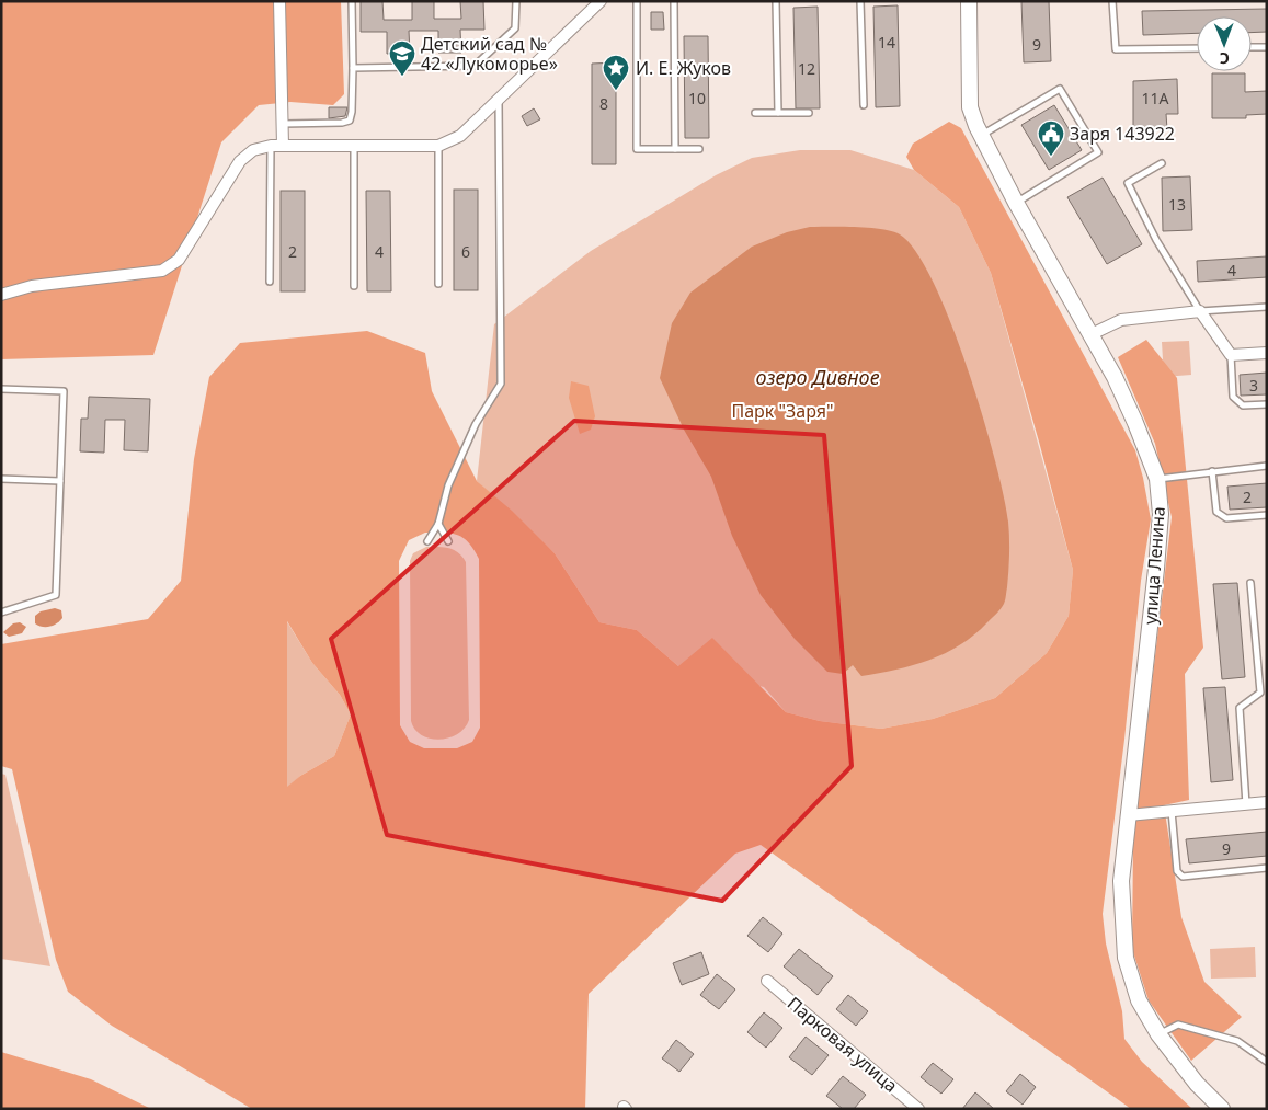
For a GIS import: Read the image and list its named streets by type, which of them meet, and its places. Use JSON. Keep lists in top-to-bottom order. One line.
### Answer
{"streets":{"street":["улица Ленина","Парковая улица"]},"water":["озеро Дивное"],"parks":["Парк \"Заря\""],"places":{"school or university":["Детский сад № 42 «Лукоморье»"],"place":["И. Е. Жуков"],"public building":["Заря 143922"]},"house_numbers":["14","9","12","10","11А","8","13","2","4","6","4","3","2","9"],"north":"bottom"}
